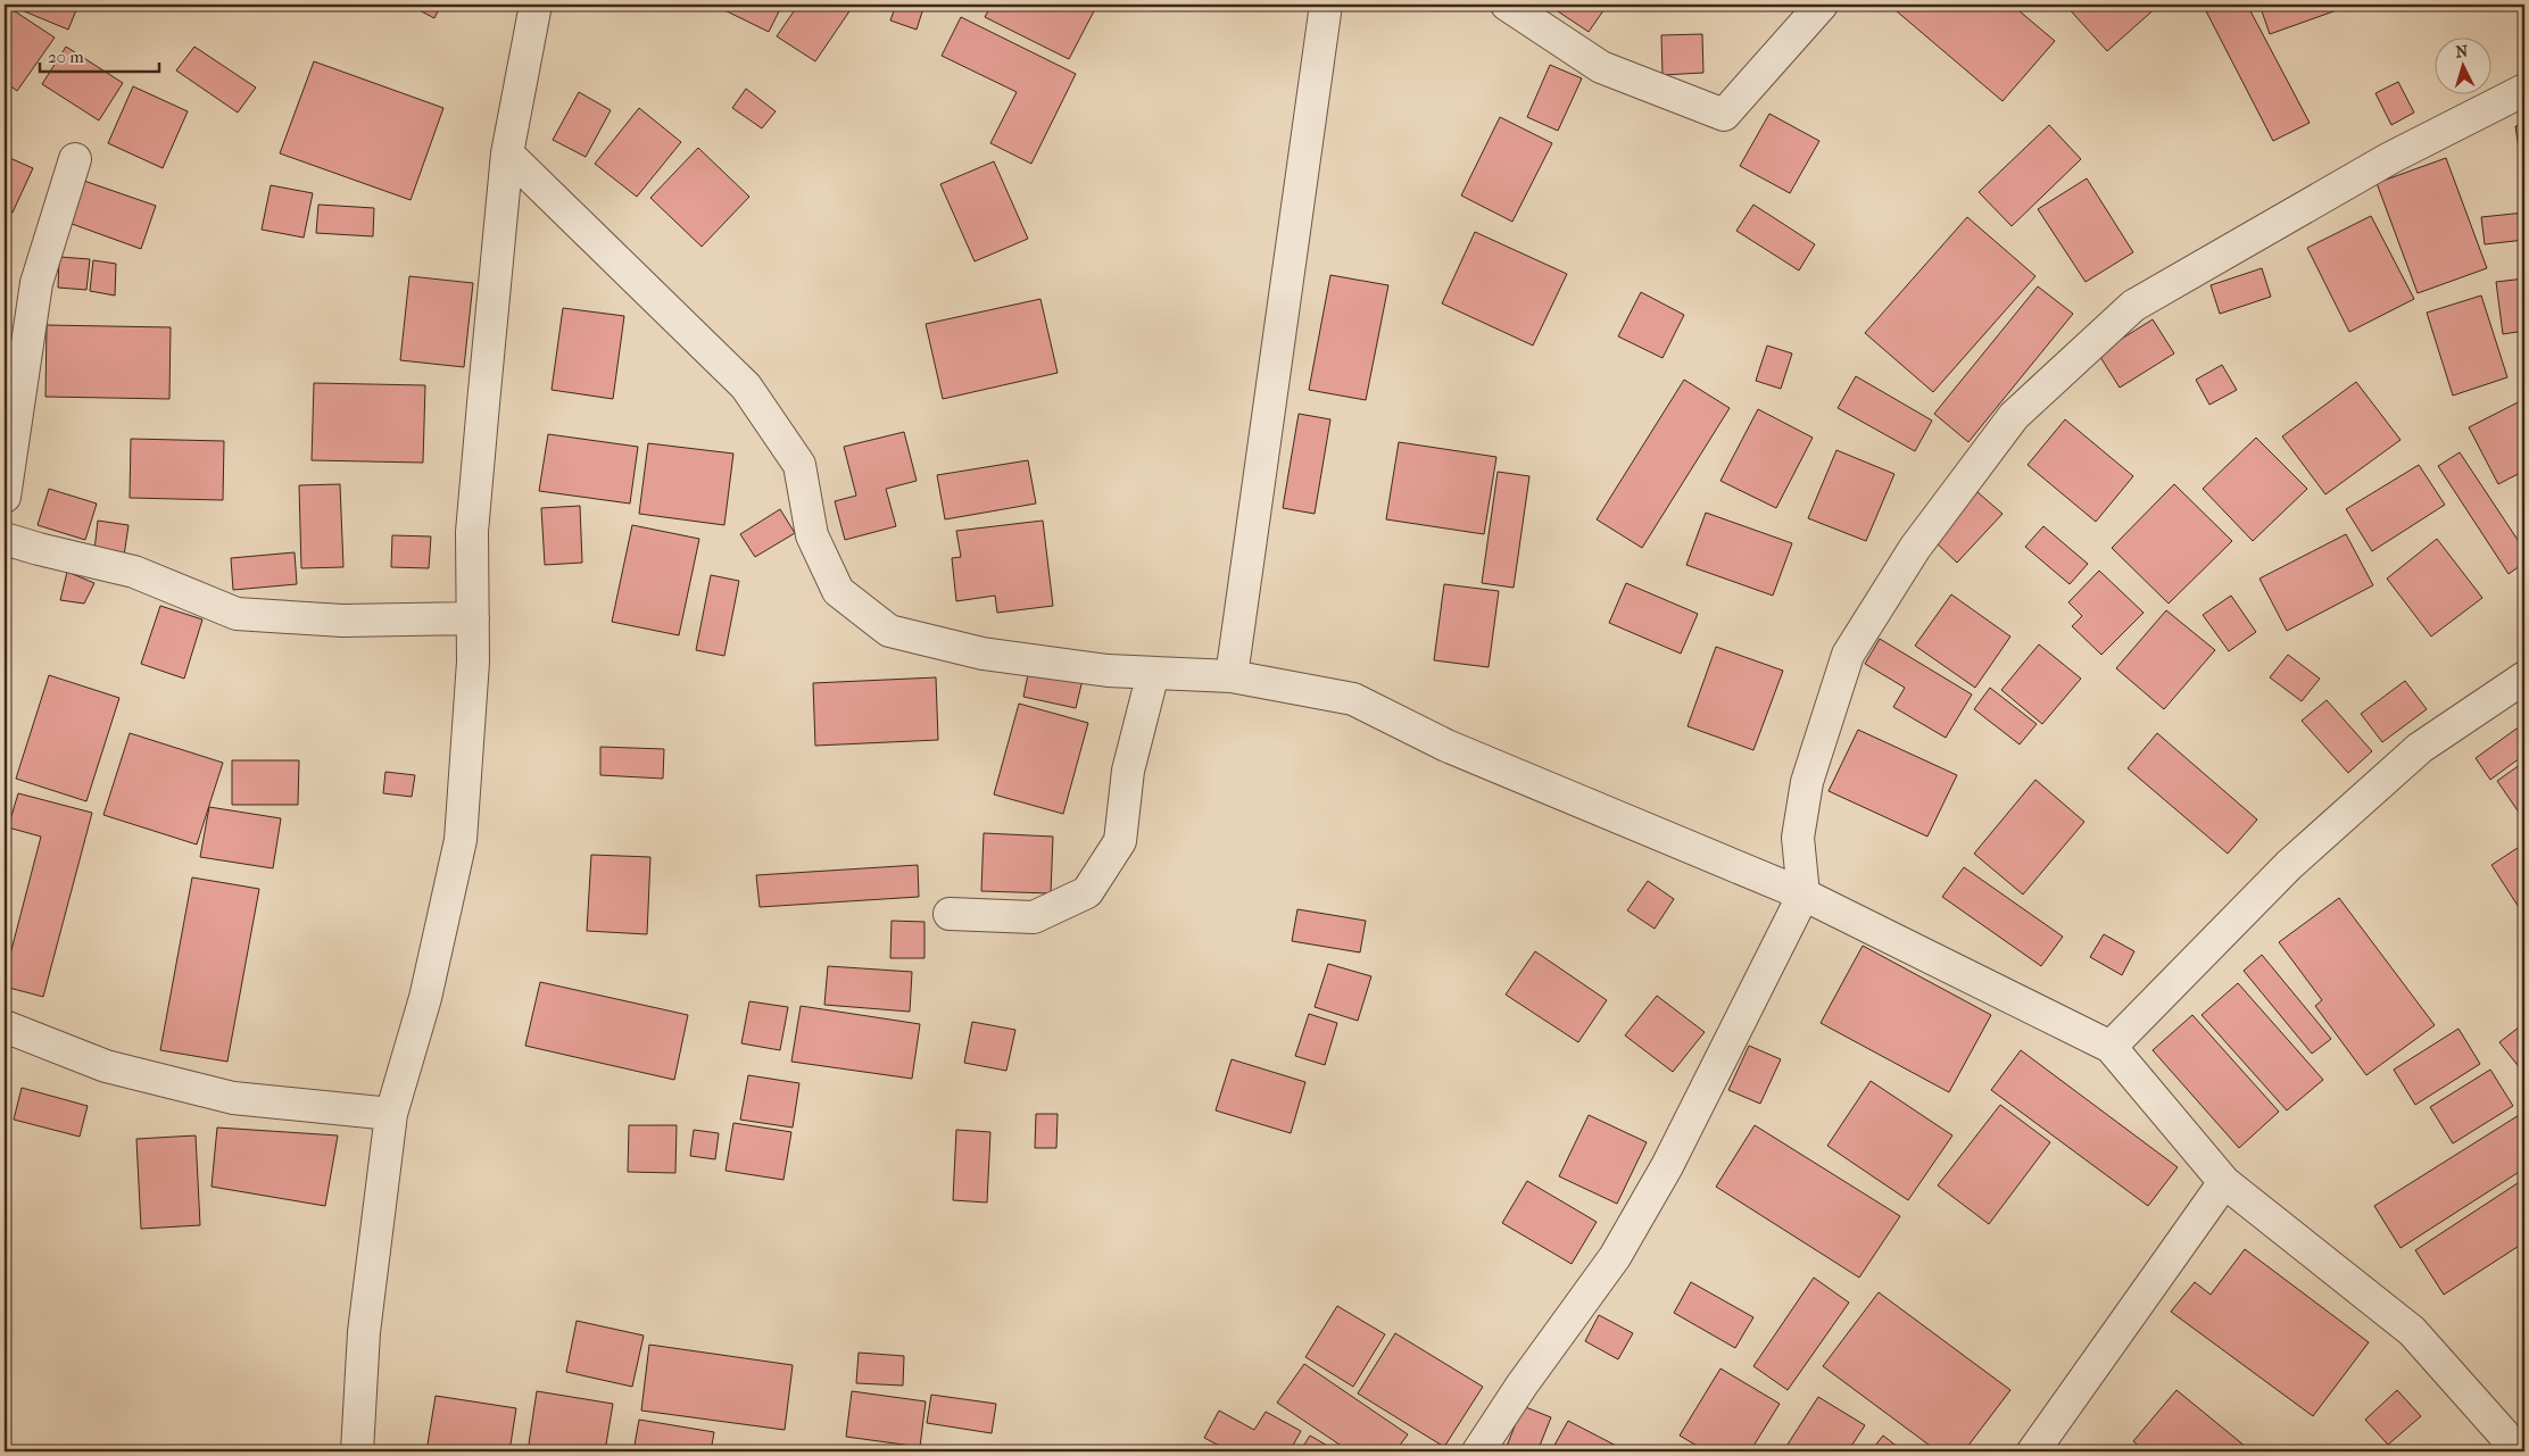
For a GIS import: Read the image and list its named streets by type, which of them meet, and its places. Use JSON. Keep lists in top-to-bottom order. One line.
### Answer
{"scale_bar":"20 m","north":"top"}
